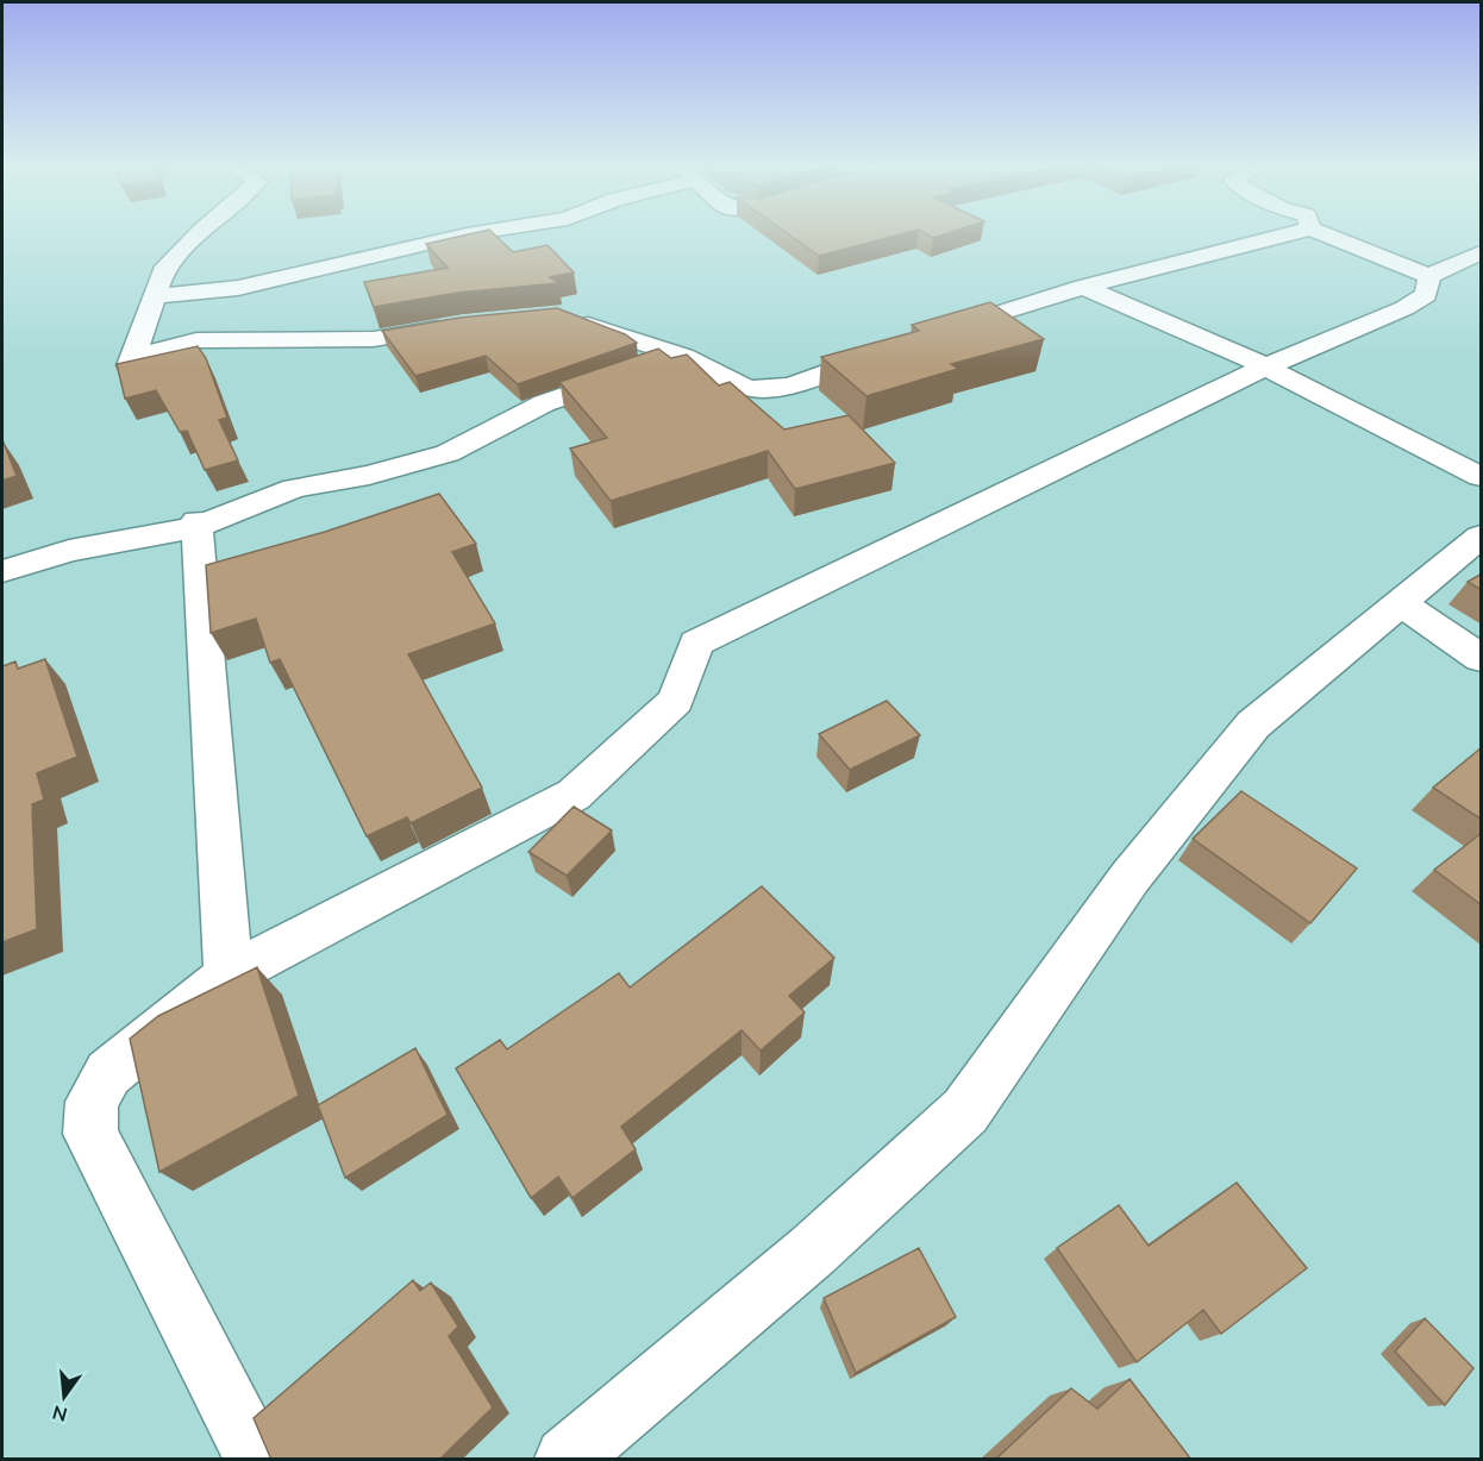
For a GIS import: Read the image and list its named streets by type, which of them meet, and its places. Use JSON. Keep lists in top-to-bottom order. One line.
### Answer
{"north":"bottom"}
